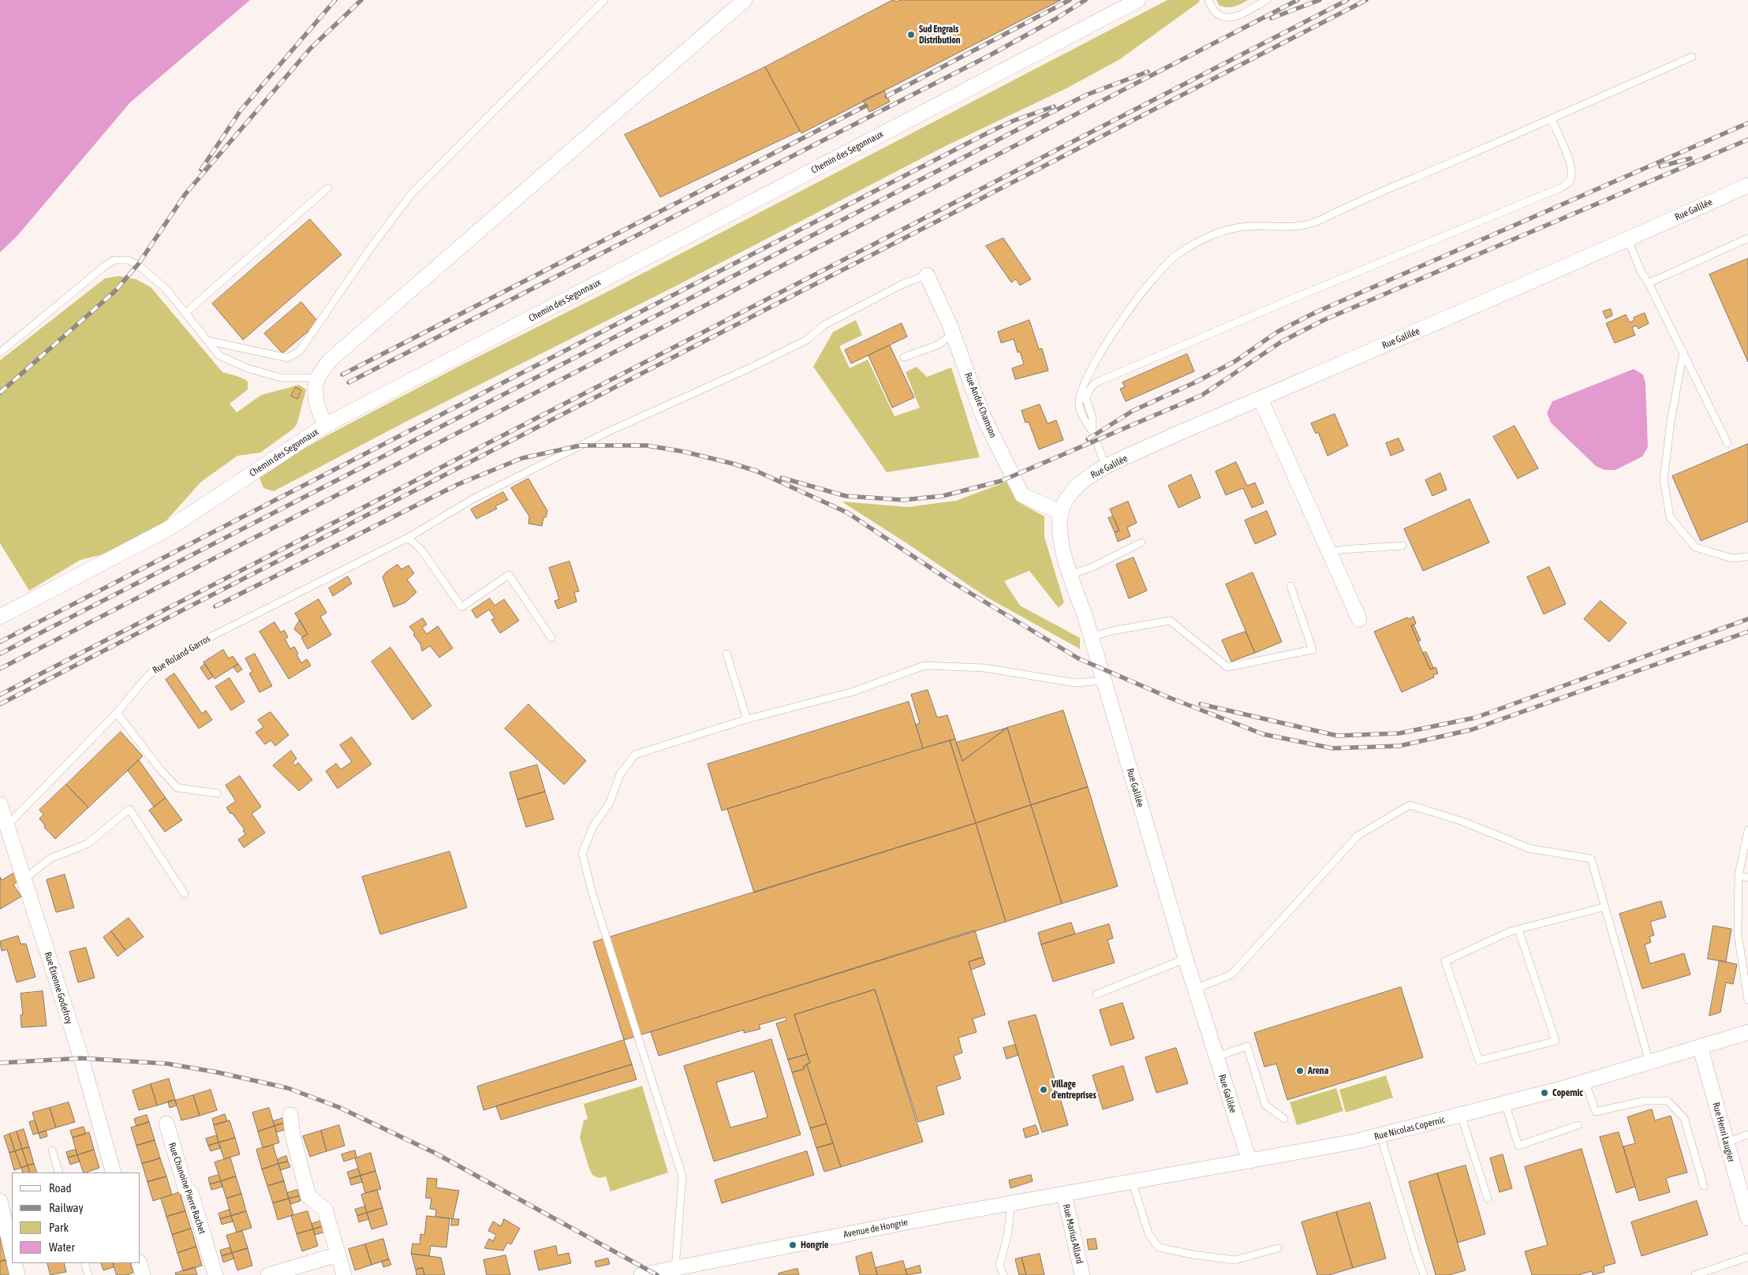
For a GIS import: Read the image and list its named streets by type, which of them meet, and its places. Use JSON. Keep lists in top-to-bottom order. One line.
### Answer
{"streets":{"street":["Chemin des Segonnaux","Rue Galilée","Rue André Chamson","Rue Étienne Godefroy","Rue Nicolas Copernic","Rue Henri Laugier","Rue Chanoine Pierre Rachet","Avenue de Hongrie","Rue Marius Allard"],"lane":["Rue Roland-Garros"]},"crossings":[["Rue Galilée","Rue André Chamson"],["Rue Galilée","Rue Nicolas Copernic"],["Rue André Chamson","Rue Roland-Garros"],["Rue Roland-Garros","Rue Étienne Godefroy"],["Rue Nicolas Copernic","Rue Henri Laugier"],["Rue Nicolas Copernic","Avenue de Hongrie"],["Rue Nicolas Copernic","Rue Marius Allard"],["Avenue de Hongrie","Rue Marius Allard"]],"places":["Sud Engrais Distribution","Arena","Village d'entreprises","Copernic","Hongrie"],"legend":["Road","Railway","Park","Water"]}
